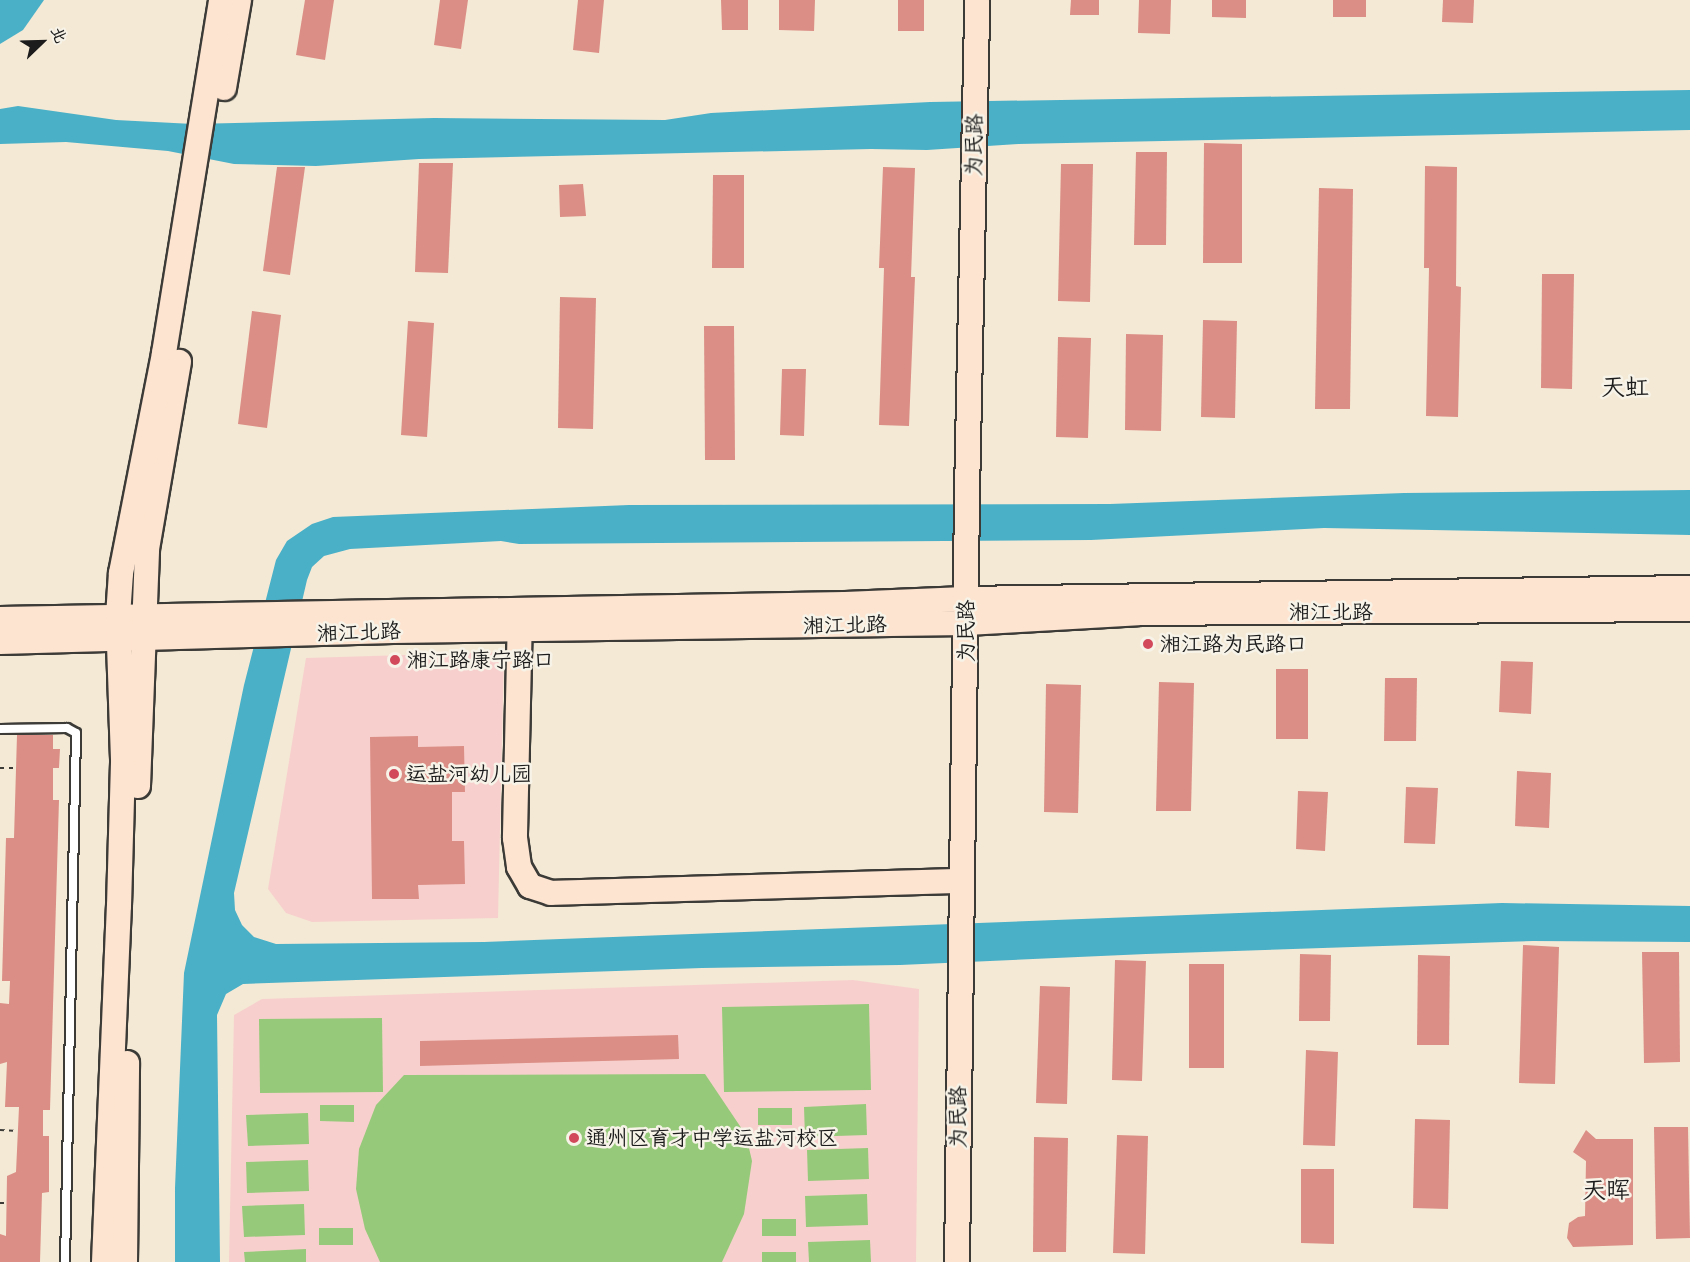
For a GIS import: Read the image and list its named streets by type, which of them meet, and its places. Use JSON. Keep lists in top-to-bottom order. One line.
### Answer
{"streets":{"street":["为民路","湘江北路"]},"crossings":[["为民路","湘江北路"]],"districts":["天虹","天晖"],"places":["湘江路为民路口","湘江路康宁路口","运盐河幼儿园","通州区育才中学运盐河校区"],"north":"top right"}
